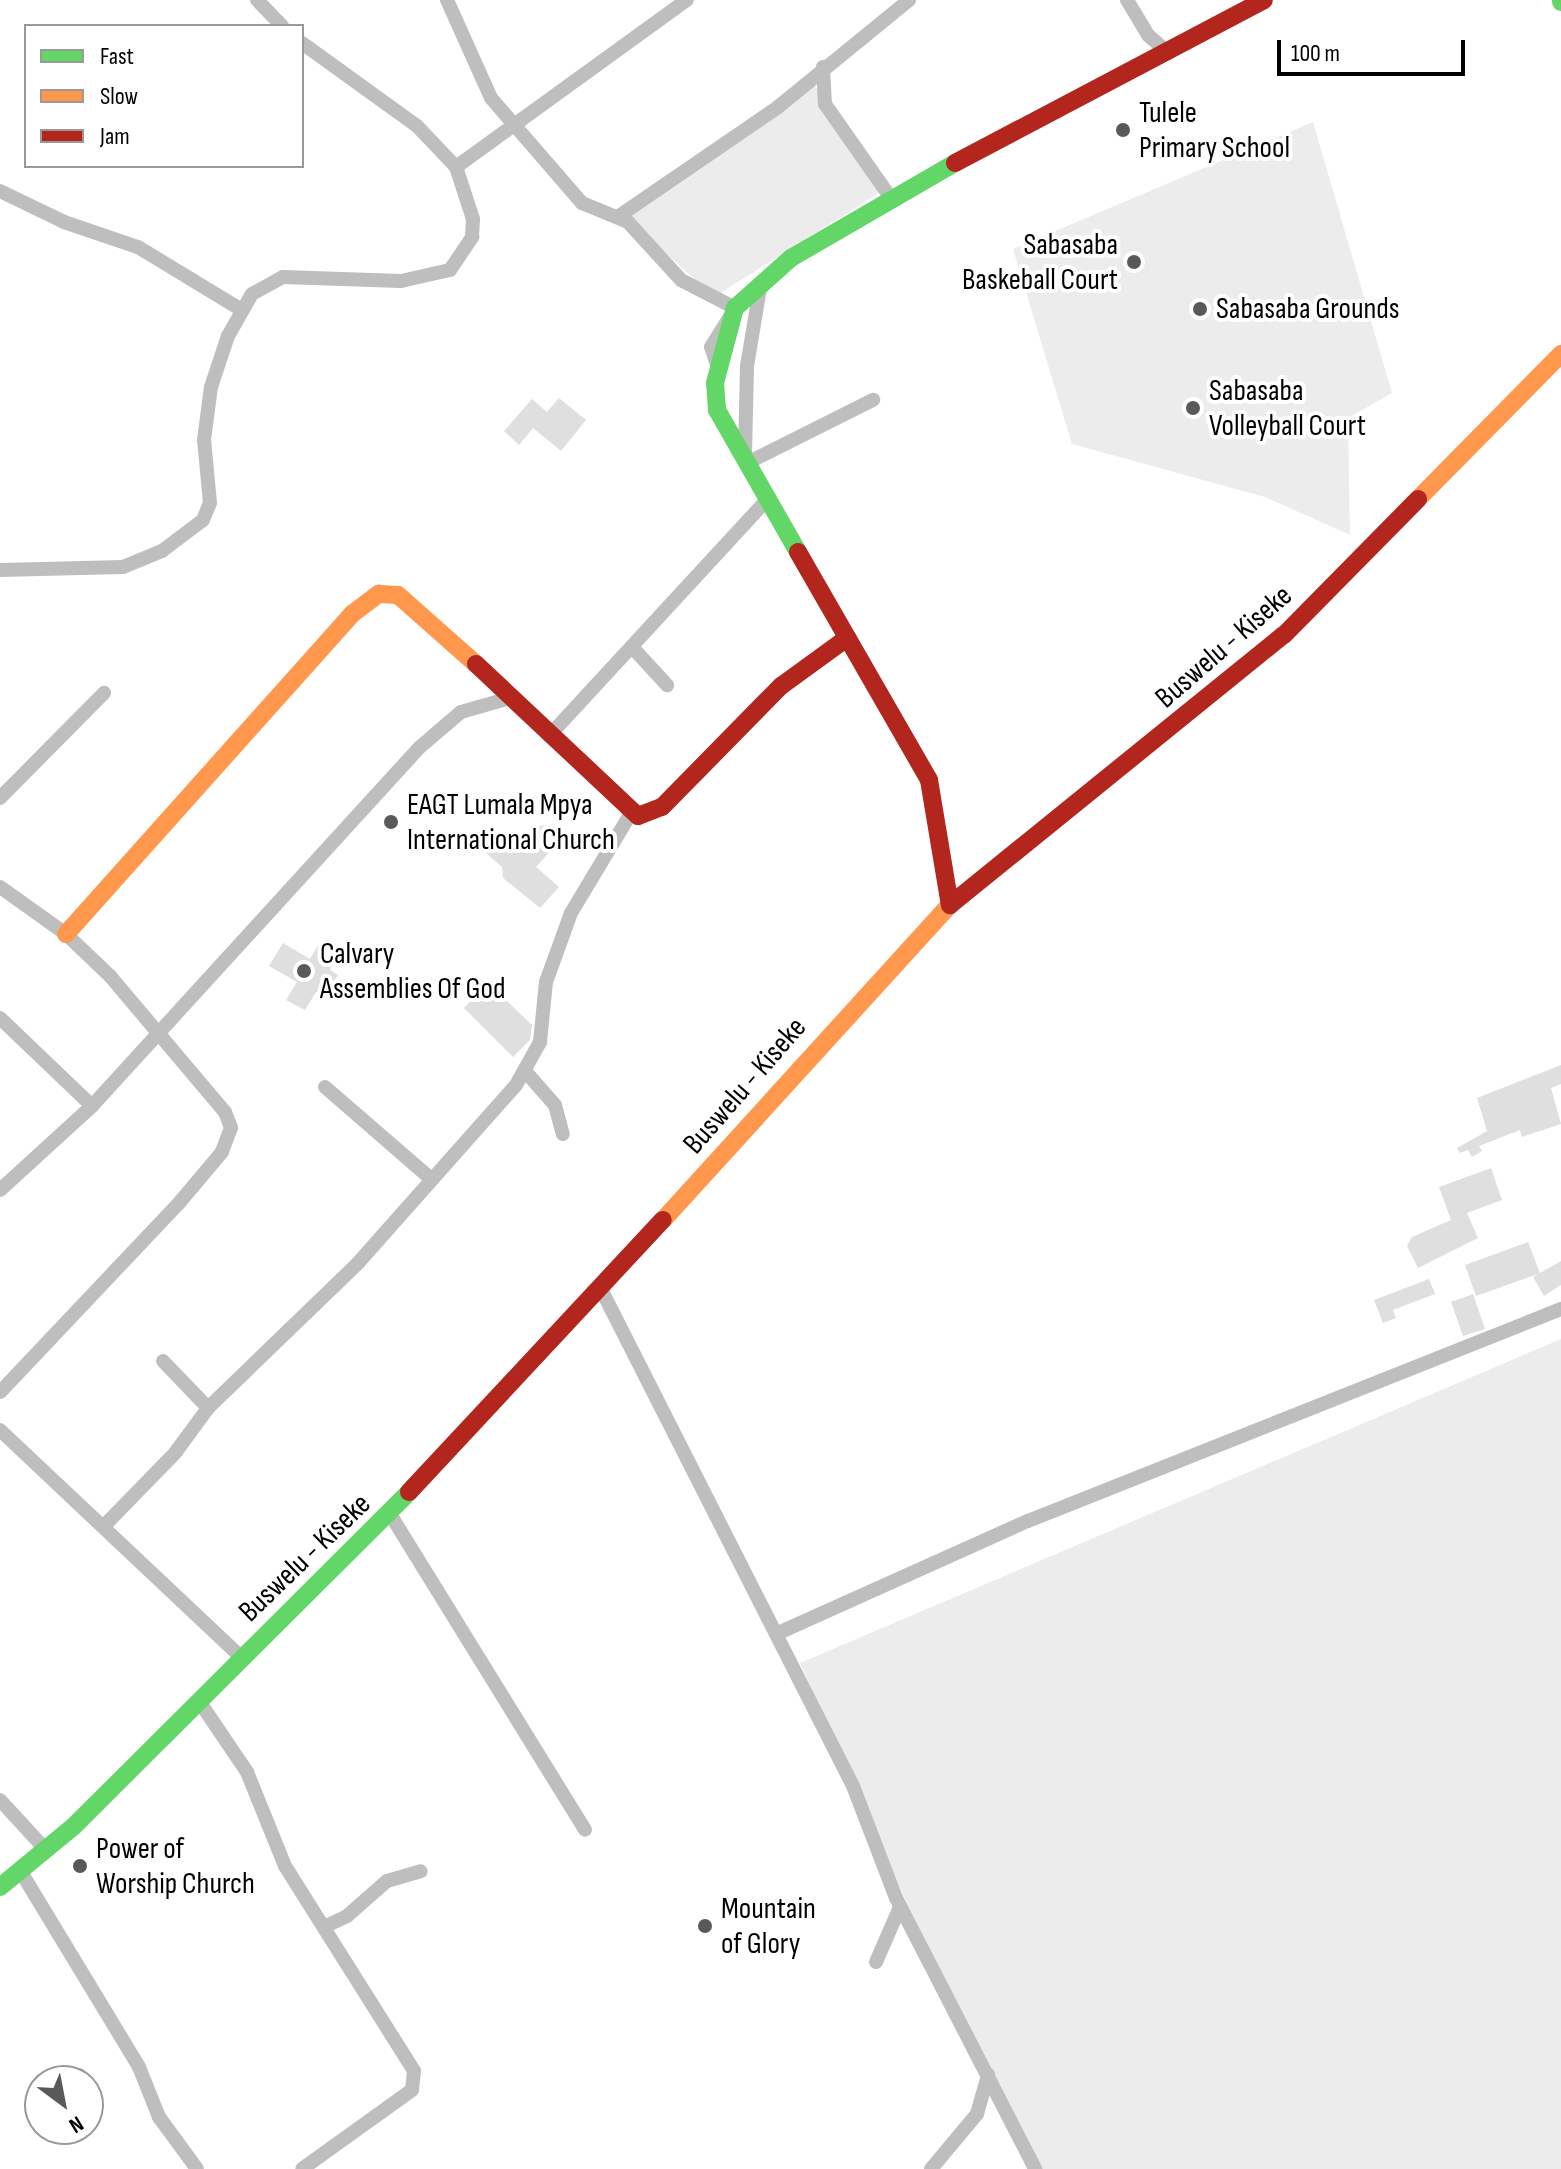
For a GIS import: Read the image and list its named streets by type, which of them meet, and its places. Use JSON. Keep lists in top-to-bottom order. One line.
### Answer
{"streets":{"street":["Buswelu - Kiseke"]},"places":["Tulele Primary School","Sabasaba Baskeball Court","Sabasaba Grounds","Sabasaba Volleyball Court","EAGT Lumala Mpya International Church","Calvary Assemblies Of God","Power of Worship Church","Mountain of Glory"],"legend":["Fast","Slow","Jam"],"scale_bar":"100 m","north":"bottom right"}
